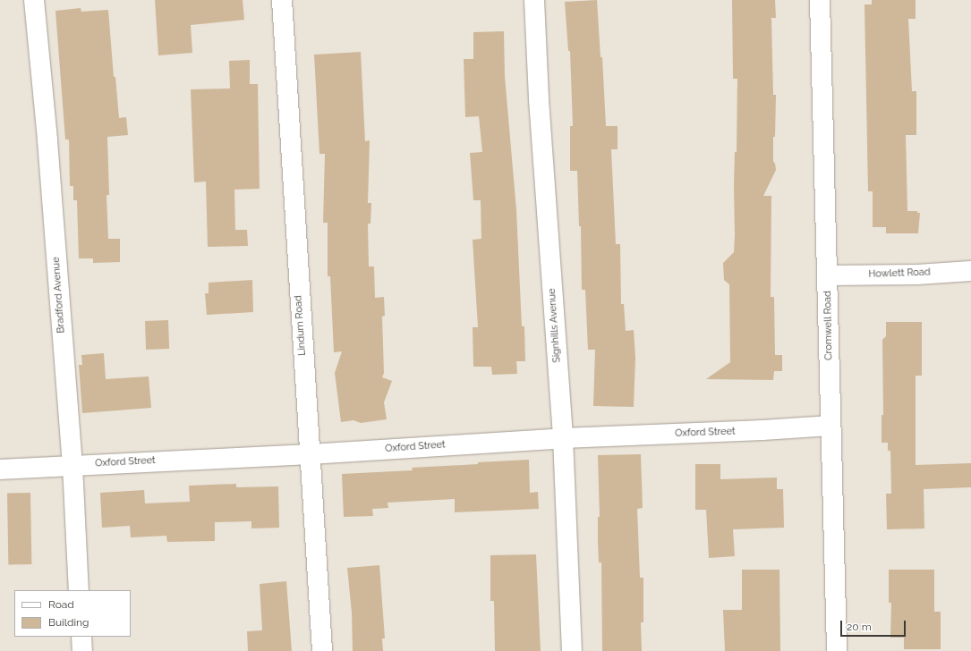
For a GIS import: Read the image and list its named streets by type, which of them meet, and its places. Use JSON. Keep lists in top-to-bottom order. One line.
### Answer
{"streets":{"street":["Howlett Road","Bradford Avenue","Lindum Road","Signhills Avenue","Cromwell Road","Oxford Street"]},"crossings":[["Howlett Road","Cromwell Road"],["Bradford Avenue","Oxford Street"],["Lindum Road","Oxford Street"],["Signhills Avenue","Oxford Street"],["Cromwell Road","Oxford Street"]],"legend":["Road","Building"],"scale_bar":"20 m"}
